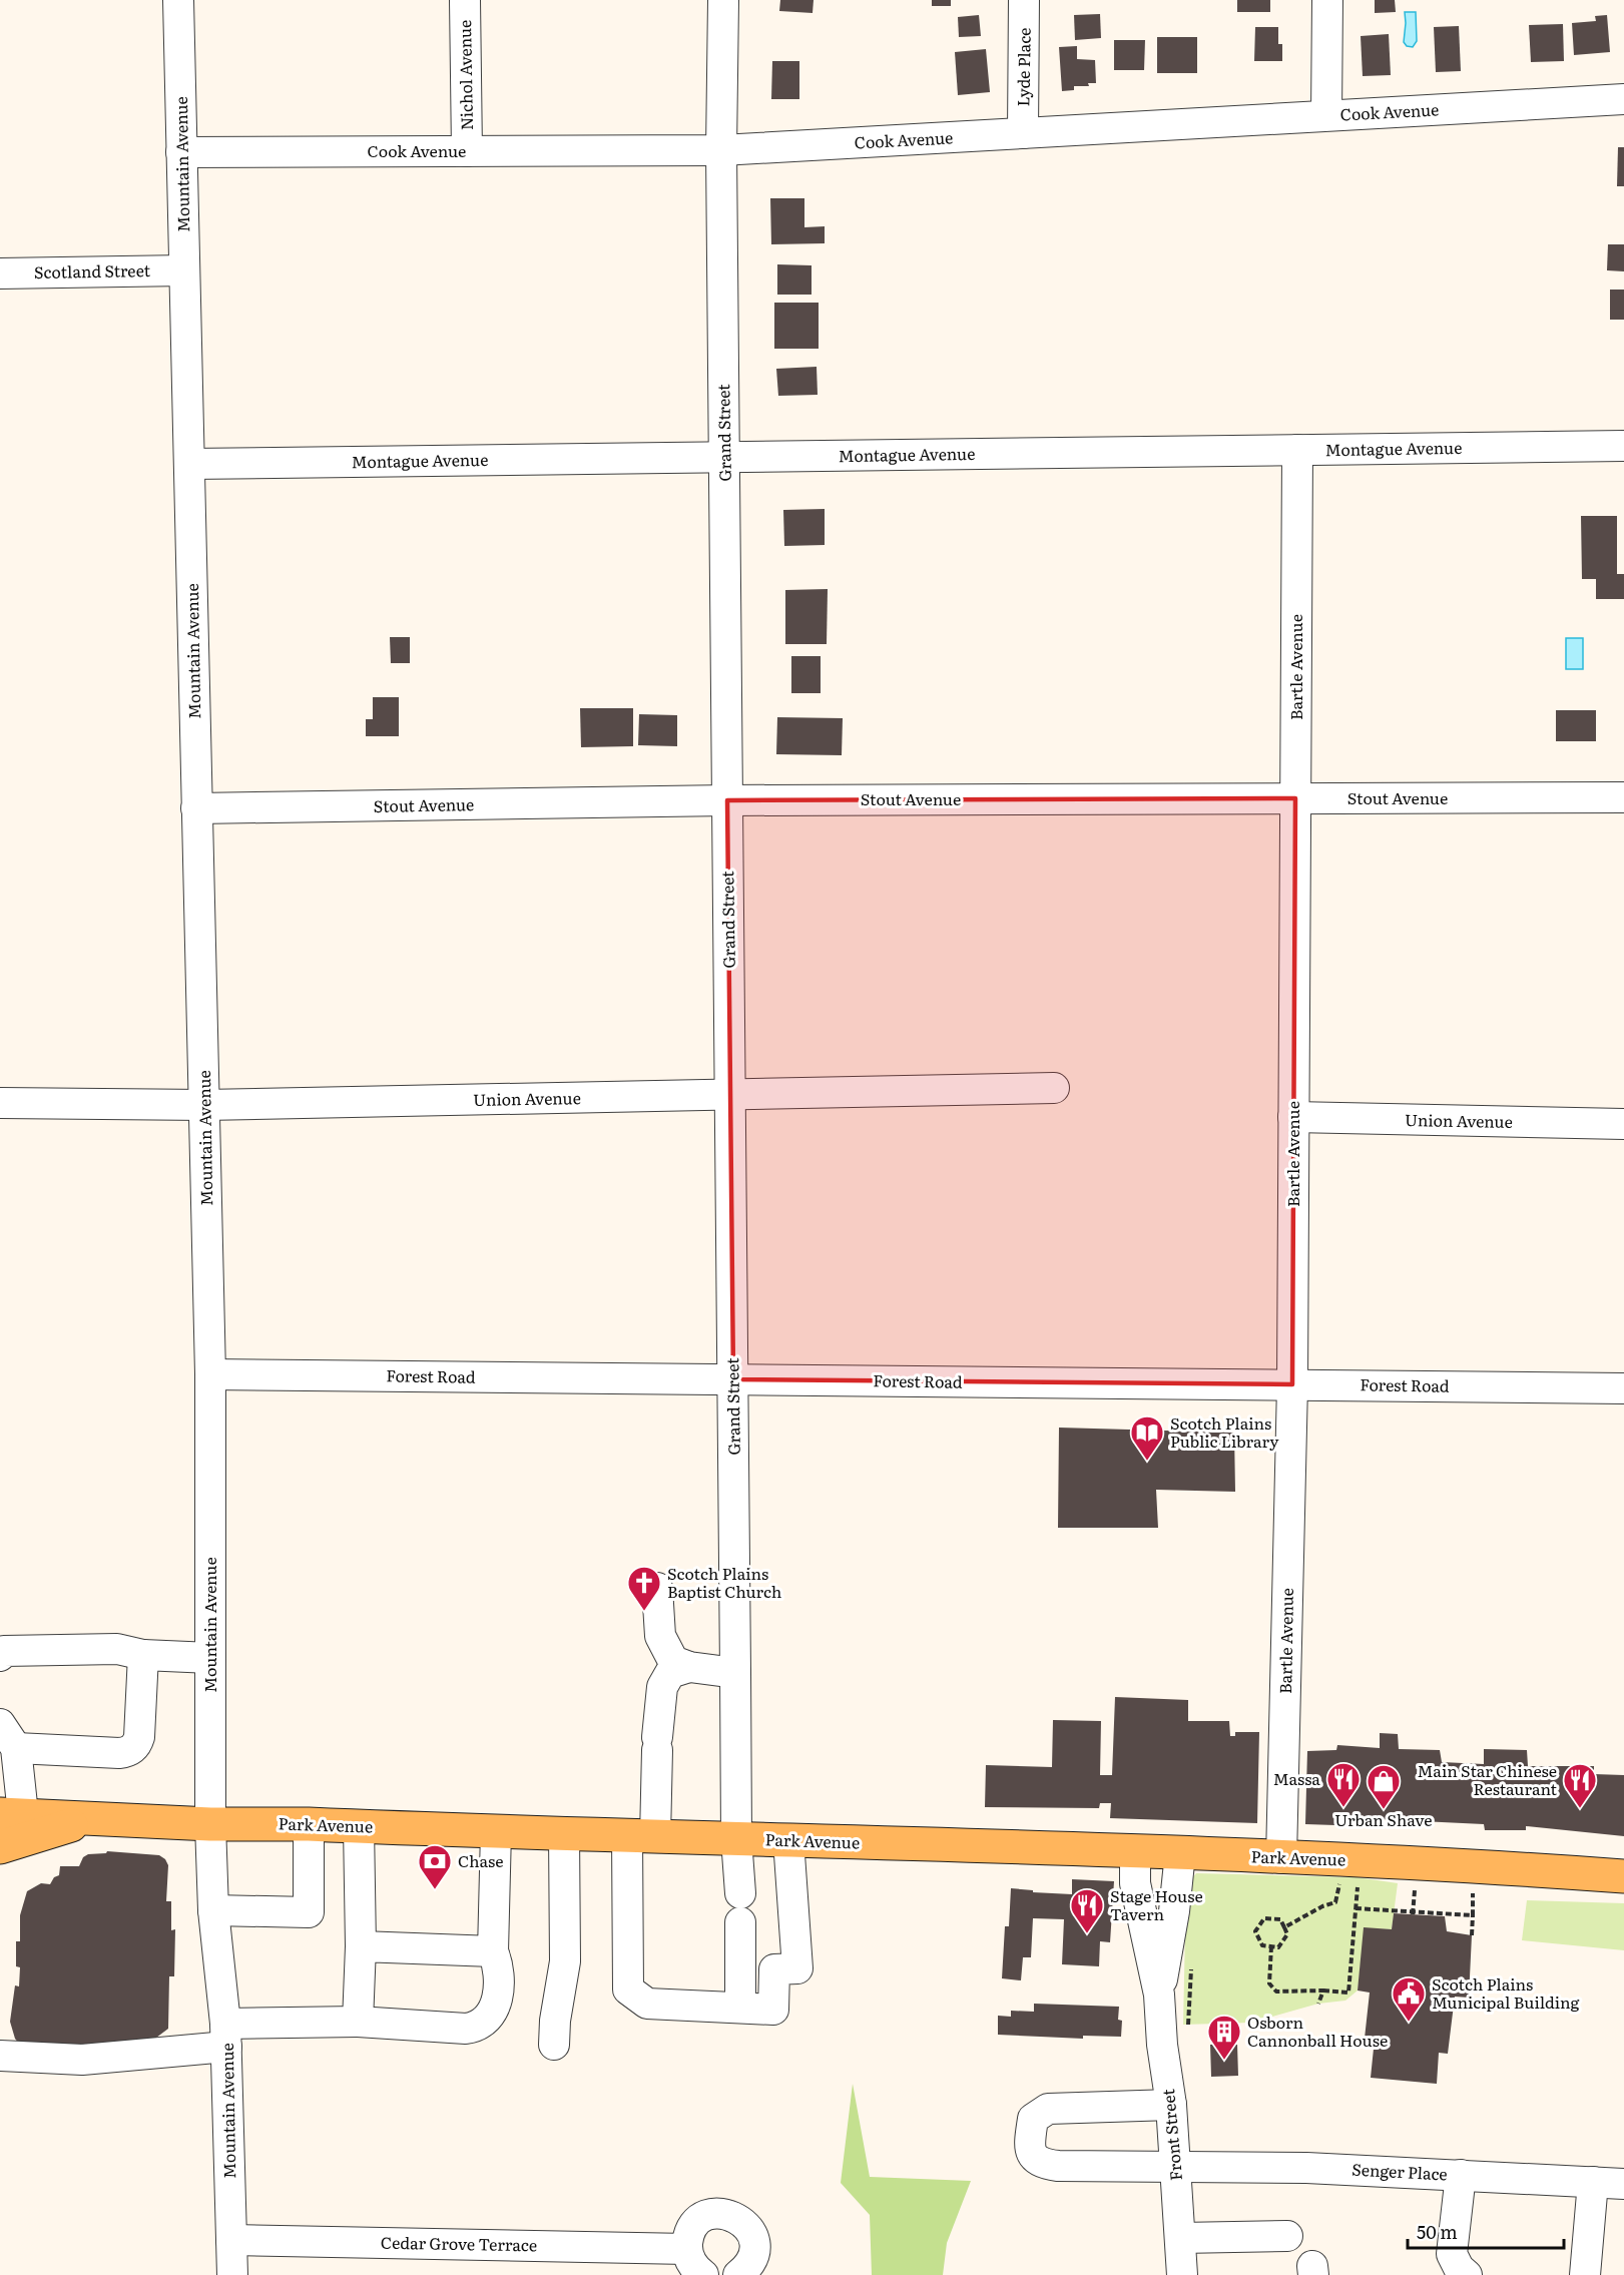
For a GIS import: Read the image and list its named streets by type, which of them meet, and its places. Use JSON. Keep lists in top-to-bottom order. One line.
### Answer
{"streets":{"main road":["Park Avenue"],"street":["Lyde Place","Nichol Avenue","Cook Avenue","Mountain Avenue","Scotland Street","Grand Street","Montague Avenue","Bartle Avenue","Stout Avenue","Union Avenue","Forest Road","Front Street","Senger Place","Cedar Grove Terrace"]},"crossings":[["Lyde Place","Cook Avenue"],["Nichol Avenue","Cook Avenue"],["Cook Avenue","Mountain Avenue"],["Cook Avenue","Grand Street"],["Mountain Avenue","Scotland Street"],["Mountain Avenue","Montague Avenue"],["Mountain Avenue","Stout Avenue"],["Mountain Avenue","Union Avenue"],["Mountain Avenue","Forest Road"],["Mountain Avenue","Park Avenue"],["Mountain Avenue","Cedar Grove Terrace"],["Grand Street","Montague Avenue"],["Grand Street","Stout Avenue"],["Grand Street","Union Avenue"],["Grand Street","Forest Road"],["Grand Street","Park Avenue"],["Montague Avenue","Bartle Avenue"],["Bartle Avenue","Stout Avenue"],["Bartle Avenue","Union Avenue"],["Bartle Avenue","Forest Road"],["Bartle Avenue","Park Avenue"],["Park Avenue","Front Street"],["Front Street","Senger Place"]],"places":{"library":["Scotch Plains Public Library"],"church":["Scotch Plains Baptist Church"],"restaurant":["Massa","Main Star Chinese Restaurant","Stage House Tavern"],"shop":["Urban Shave"],"bank":["Chase"],"public building":["Scotch Plains Municipal Building"],"building":["Osborn Cannonball House"]},"scale_bar":"50 m"}
